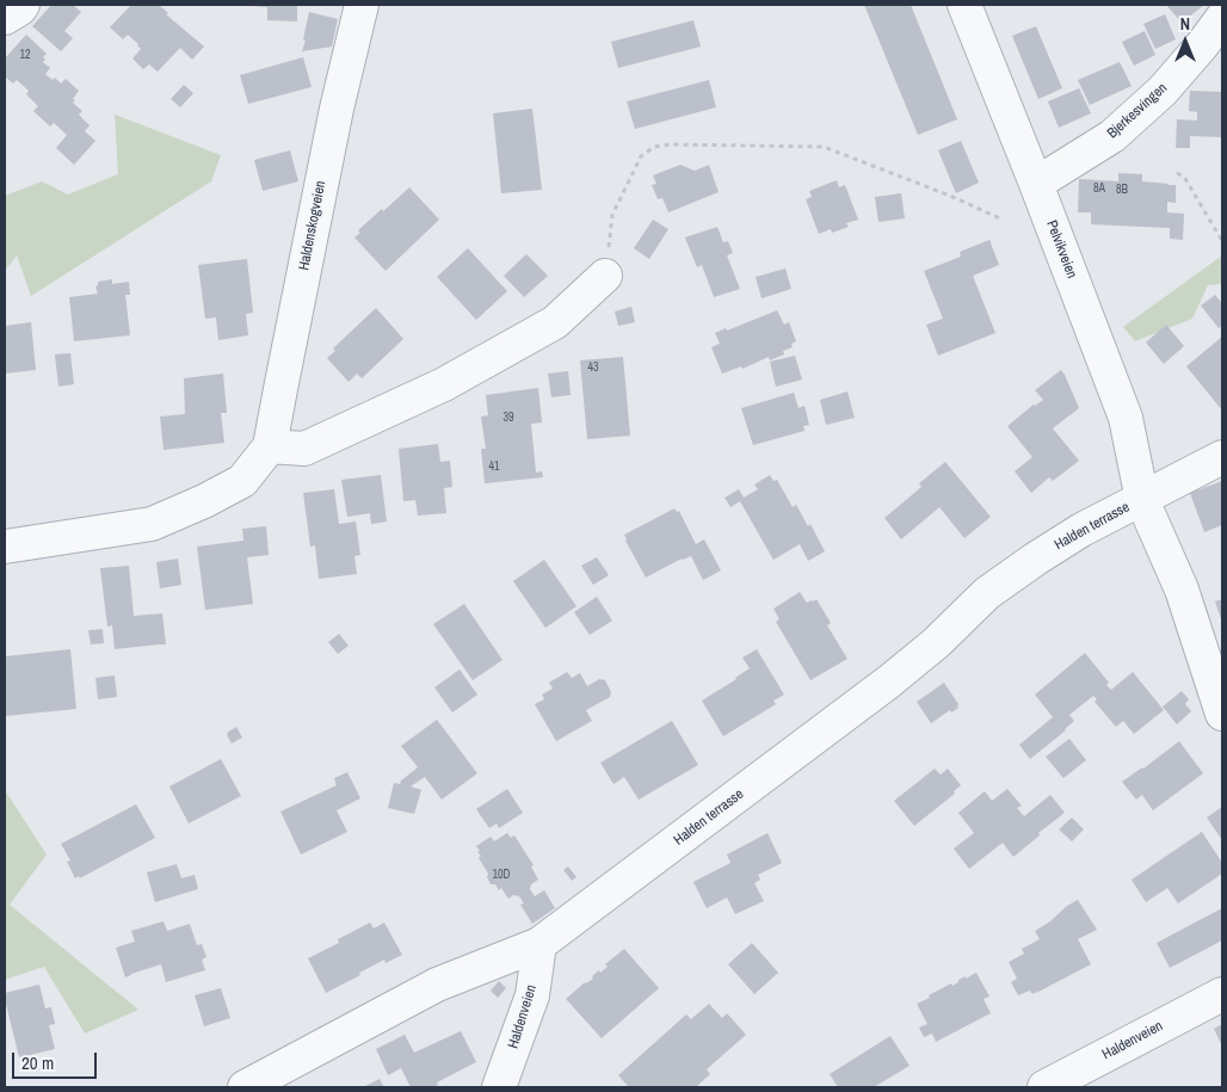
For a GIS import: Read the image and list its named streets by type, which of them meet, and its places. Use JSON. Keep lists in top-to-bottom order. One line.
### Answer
{"streets":{"street":["Bjerkesvingen","Haldenskogveien","Pelvikveien","Halden terrasse","Haldenveien"]},"crossings":[["Bjerkesvingen","Pelvikveien"],["Pelvikveien","Halden terrasse"],["Halden terrasse","Haldenveien"]],"house_numbers":["12","8A","8B","43","39","41","10D"],"scale_bar":"20 m","north":"top"}
